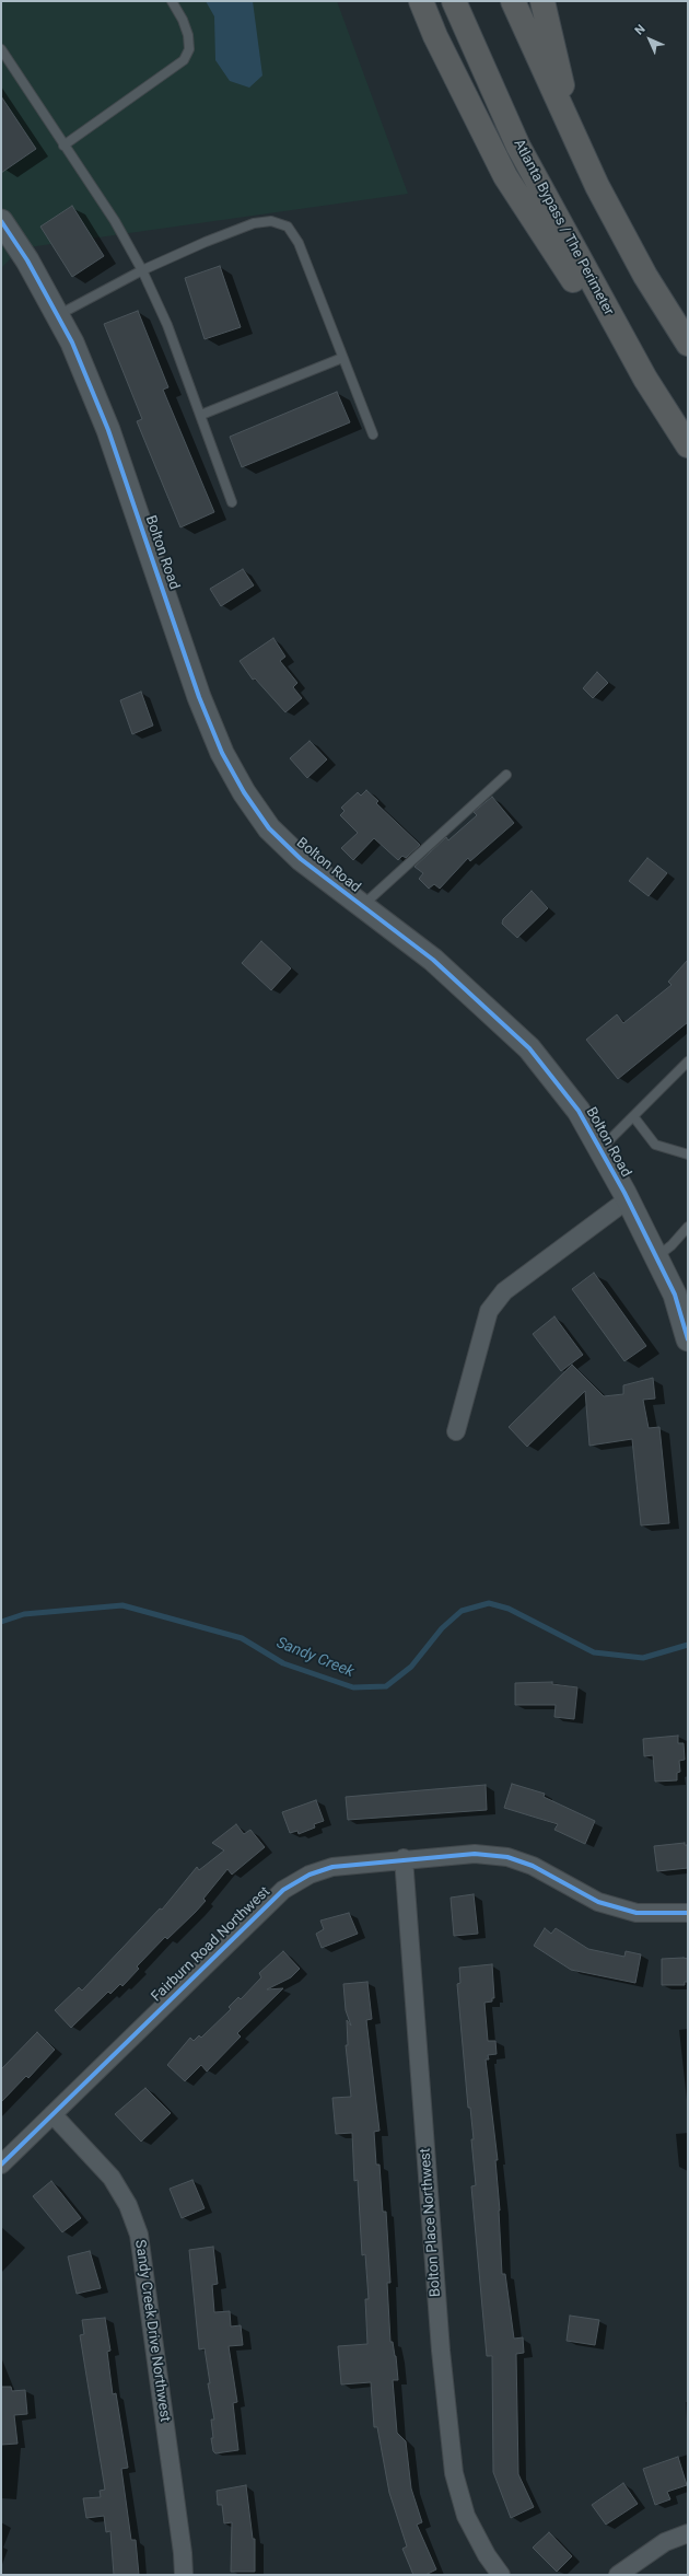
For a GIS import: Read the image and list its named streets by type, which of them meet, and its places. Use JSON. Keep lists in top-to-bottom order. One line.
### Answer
{"streets":{"highway":["Atlanta Bypass / The Perimeter"],"street":["Bolton Road","Fairburn Road Northwest","Bolton Place Northwest","Sandy Creek Drive Northwest"]},"crossings":[["Fairburn Road Northwest","Bolton Place Northwest"],["Fairburn Road Northwest","Sandy Creek Drive Northwest"]],"water":["Sandy Creek"],"north":"top left"}
